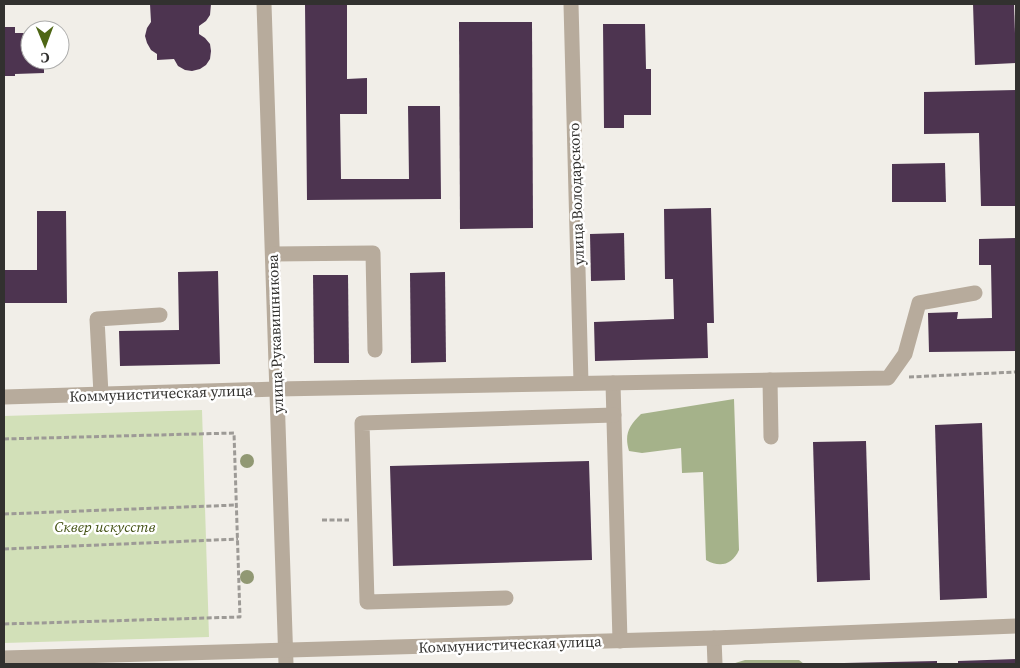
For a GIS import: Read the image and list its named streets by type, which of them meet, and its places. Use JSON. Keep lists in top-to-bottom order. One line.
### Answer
{"streets":{"street":["улица Володарского","улица Рукавишникова","Коммунистическая улица"]},"crossings":[["улица Володарского","Коммунистическая улица"],["улица Рукавишникова","Коммунистическая улица"]],"parks":["Сквер искусств"],"north":"bottom"}
